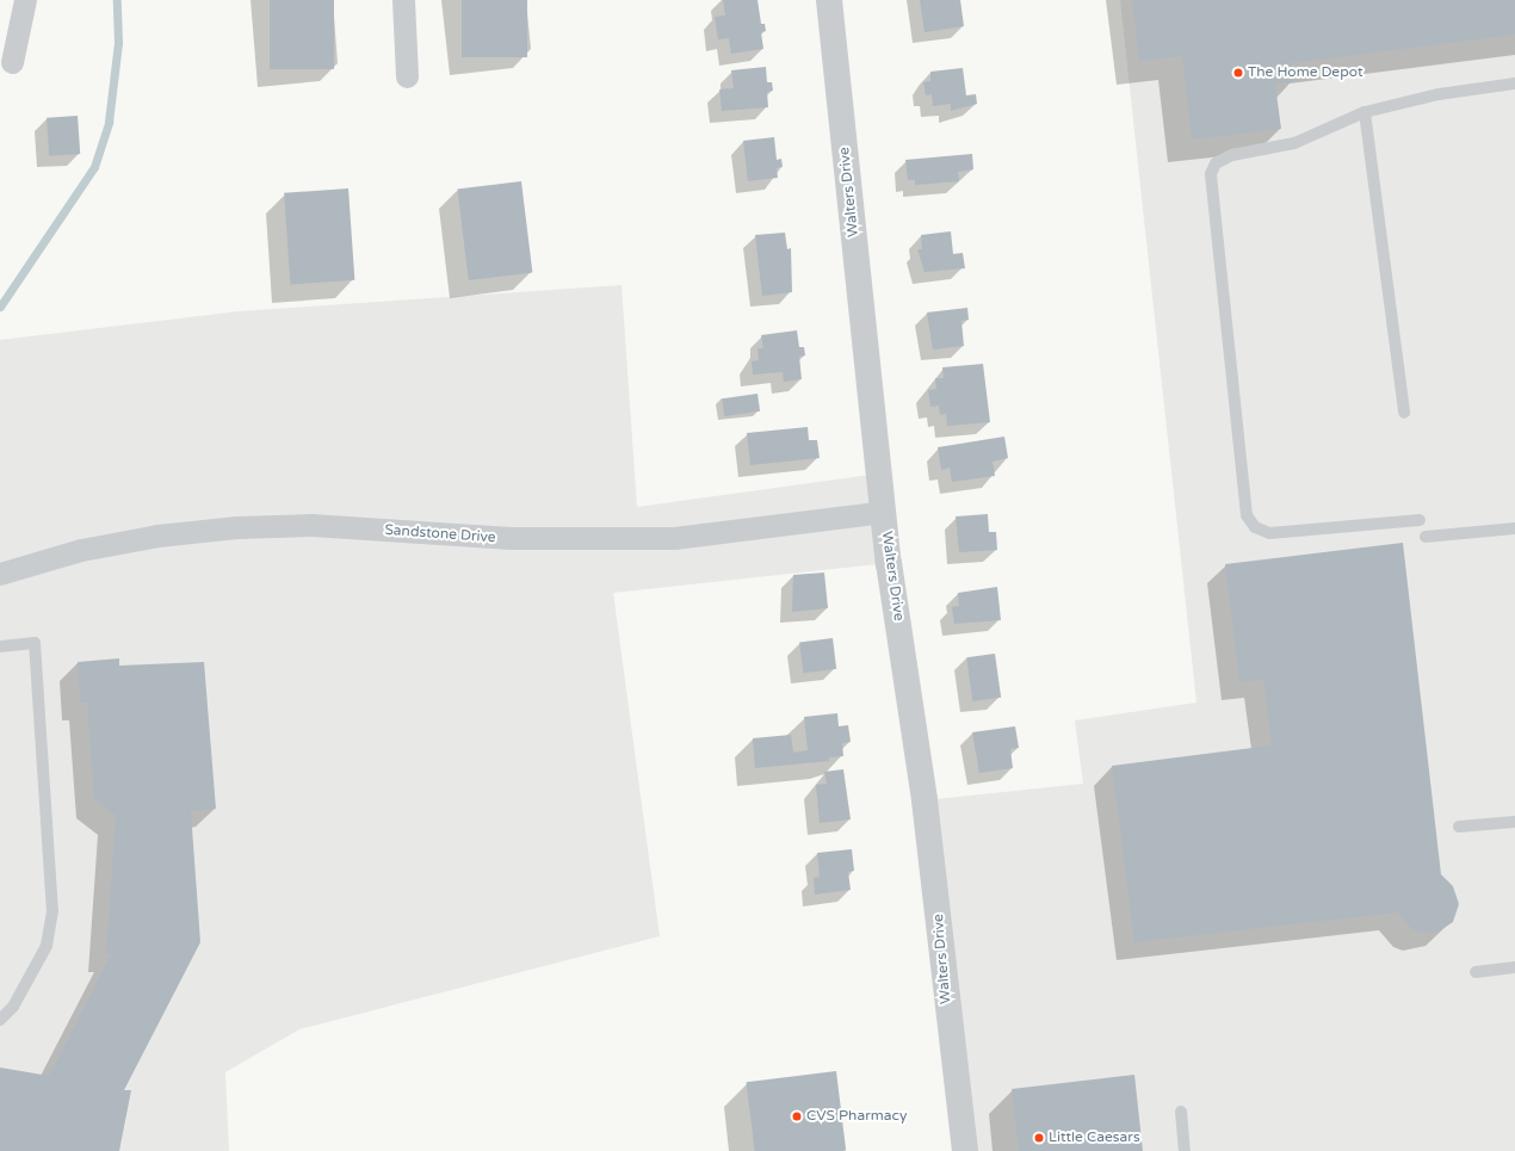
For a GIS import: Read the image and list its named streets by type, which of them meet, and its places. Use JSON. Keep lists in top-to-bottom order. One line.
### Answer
{"streets":{"street":["Walters Drive","Sandstone Drive"]},"crossings":[["Walters Drive","Sandstone Drive"]],"places":["The Home Depot","CVS Pharmacy","Little Caesars"]}
